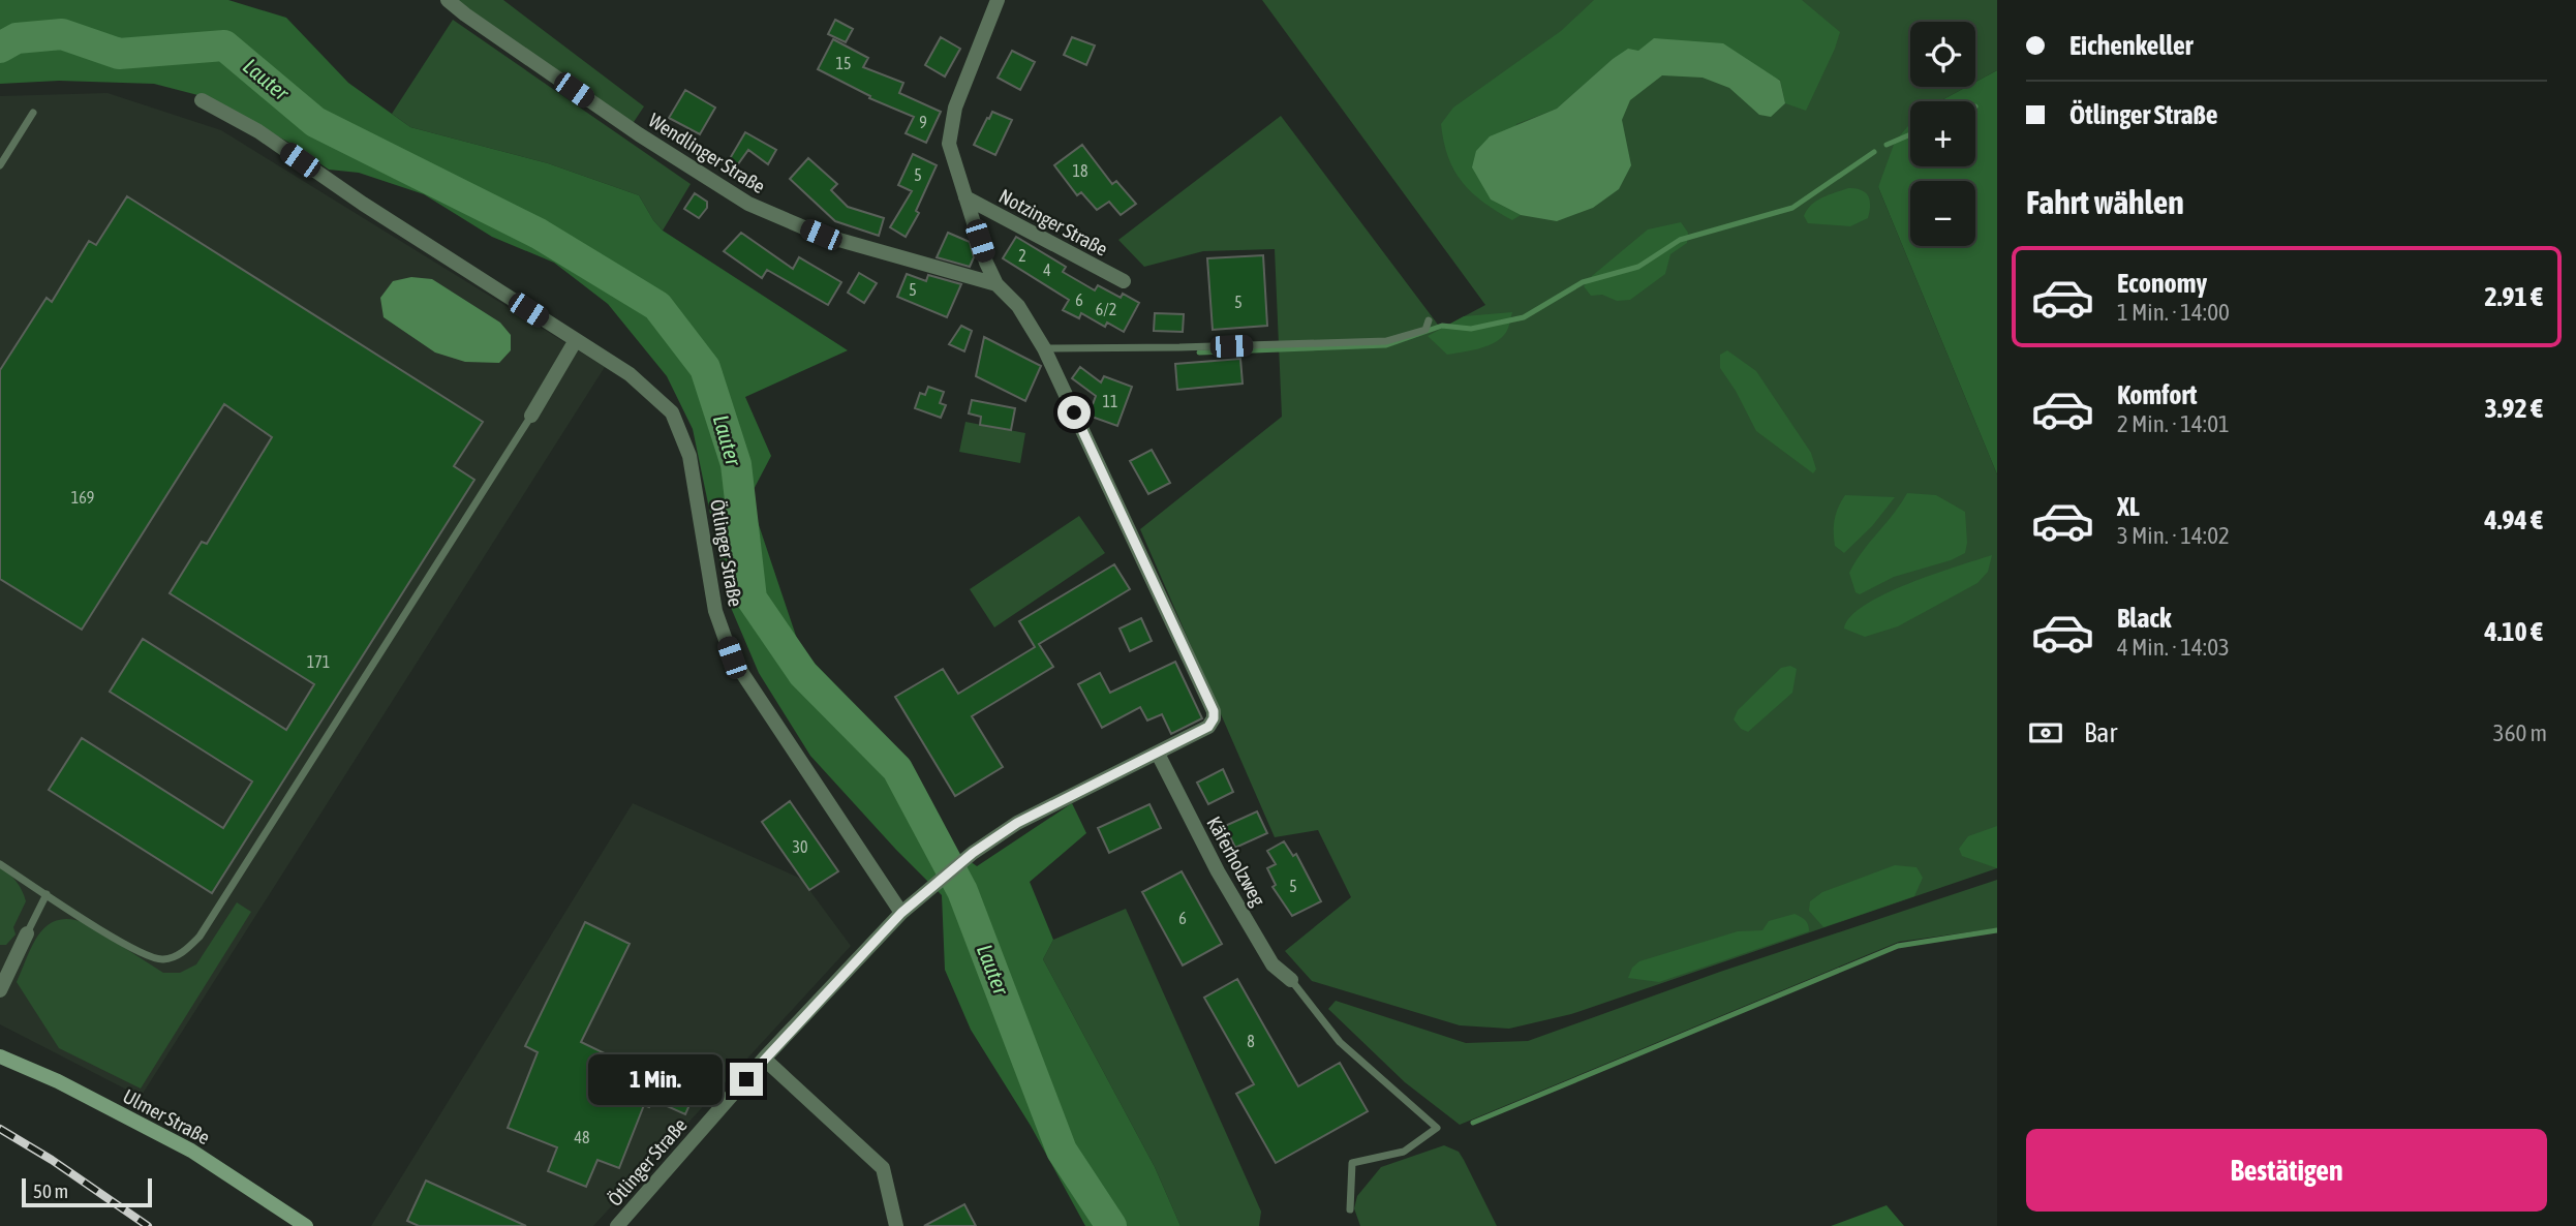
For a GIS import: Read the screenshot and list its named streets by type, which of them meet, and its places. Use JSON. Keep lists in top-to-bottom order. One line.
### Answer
{"streets":{"main road":["Ulmer Straße"],"street":["Wendlinger Straße","Notzinger Straße","Ötlinger Straße","Käferholzweg"]},"crossings":[["Wendlinger Straße","Notzinger Straße"],["Wendlinger Straße","Ötlinger Straße"],["Notzinger Straße","Ötlinger Straße"],["Ötlinger Straße","Käferholzweg"]],"water":["Lauter"],"house_numbers":["15","9","18","5","2","4","5","6","5","6/2","11","169","171","30","5","6","8","48"],"scale_bar":"50 m","page":{"banner":["Eichenkeller","Ötlinger Straße"],"map_buttons":["+","−"],"heading":"Fahrt wählen","list":[{"name":"Economy","note":"1 Min. · 14:00","value":"2.91 €"},{"name":"Komfort","note":"2 Min. · 14:01","value":"3.92 €"},{"name":"XL","note":"3 Min. · 14:02","value":"4.94 €"},{"name":"Black","note":"4 Min. · 14:03","value":"4.10 €"}],"pay":["Bar","360 m"],"bubble":"1 Min.","buttons":"Bestätigen","scale":"50 m"}}
